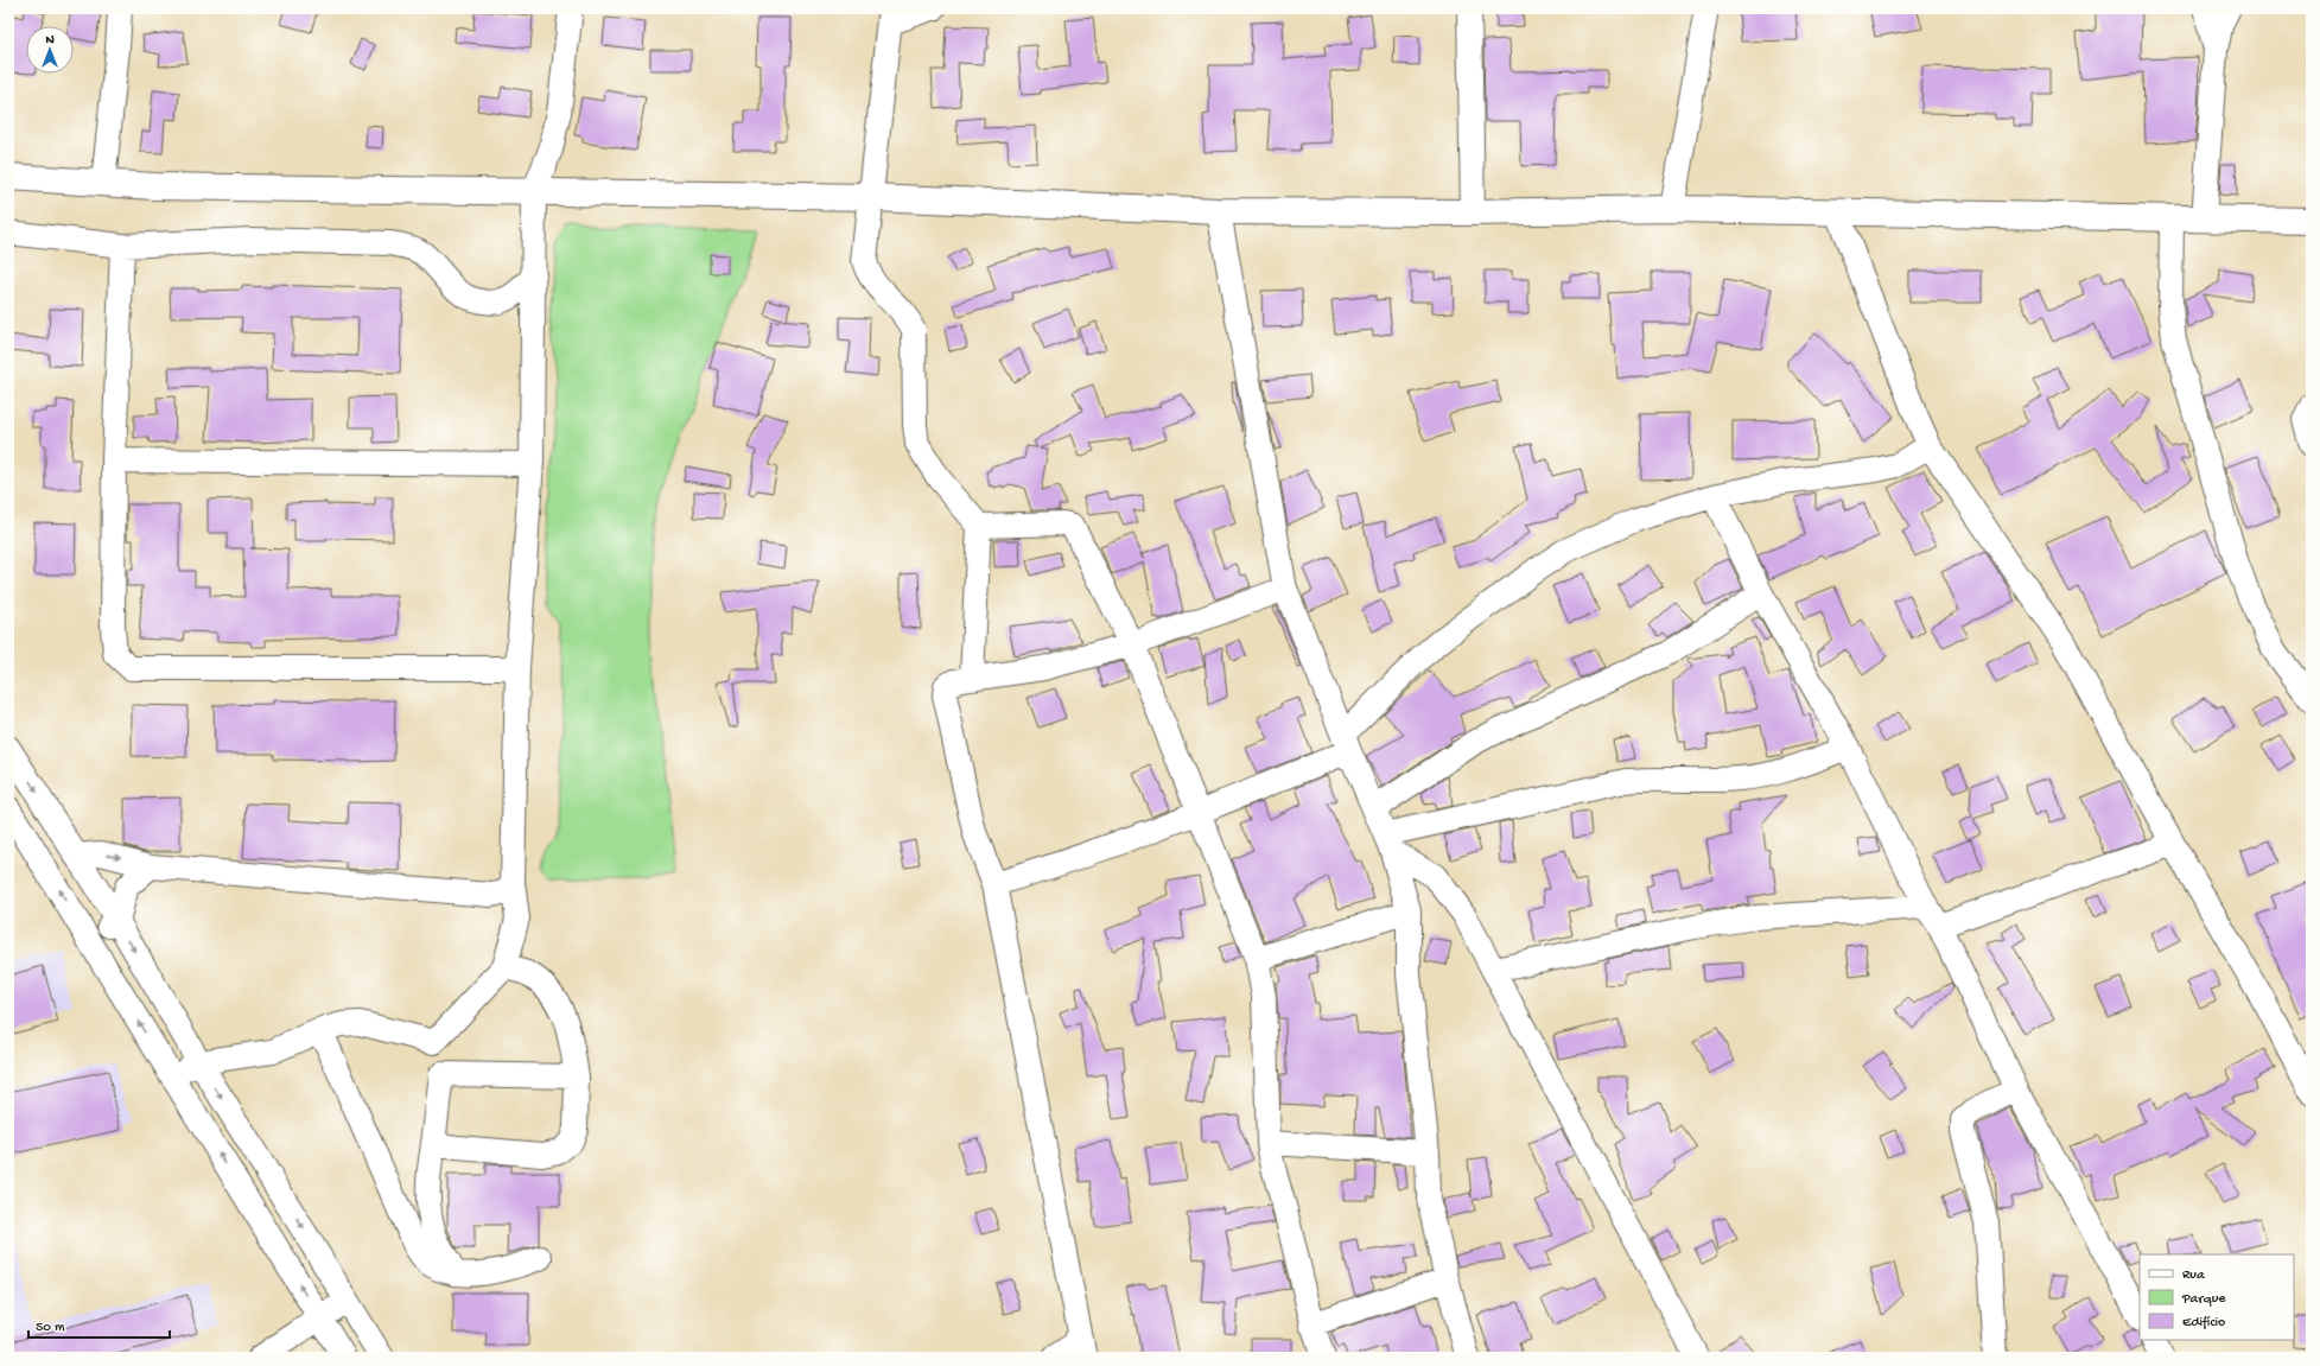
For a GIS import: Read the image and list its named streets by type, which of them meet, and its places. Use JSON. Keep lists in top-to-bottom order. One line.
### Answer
{"legend":["Rua","Parque","Edifício"],"scale_bar":"50 m","north":"top"}
